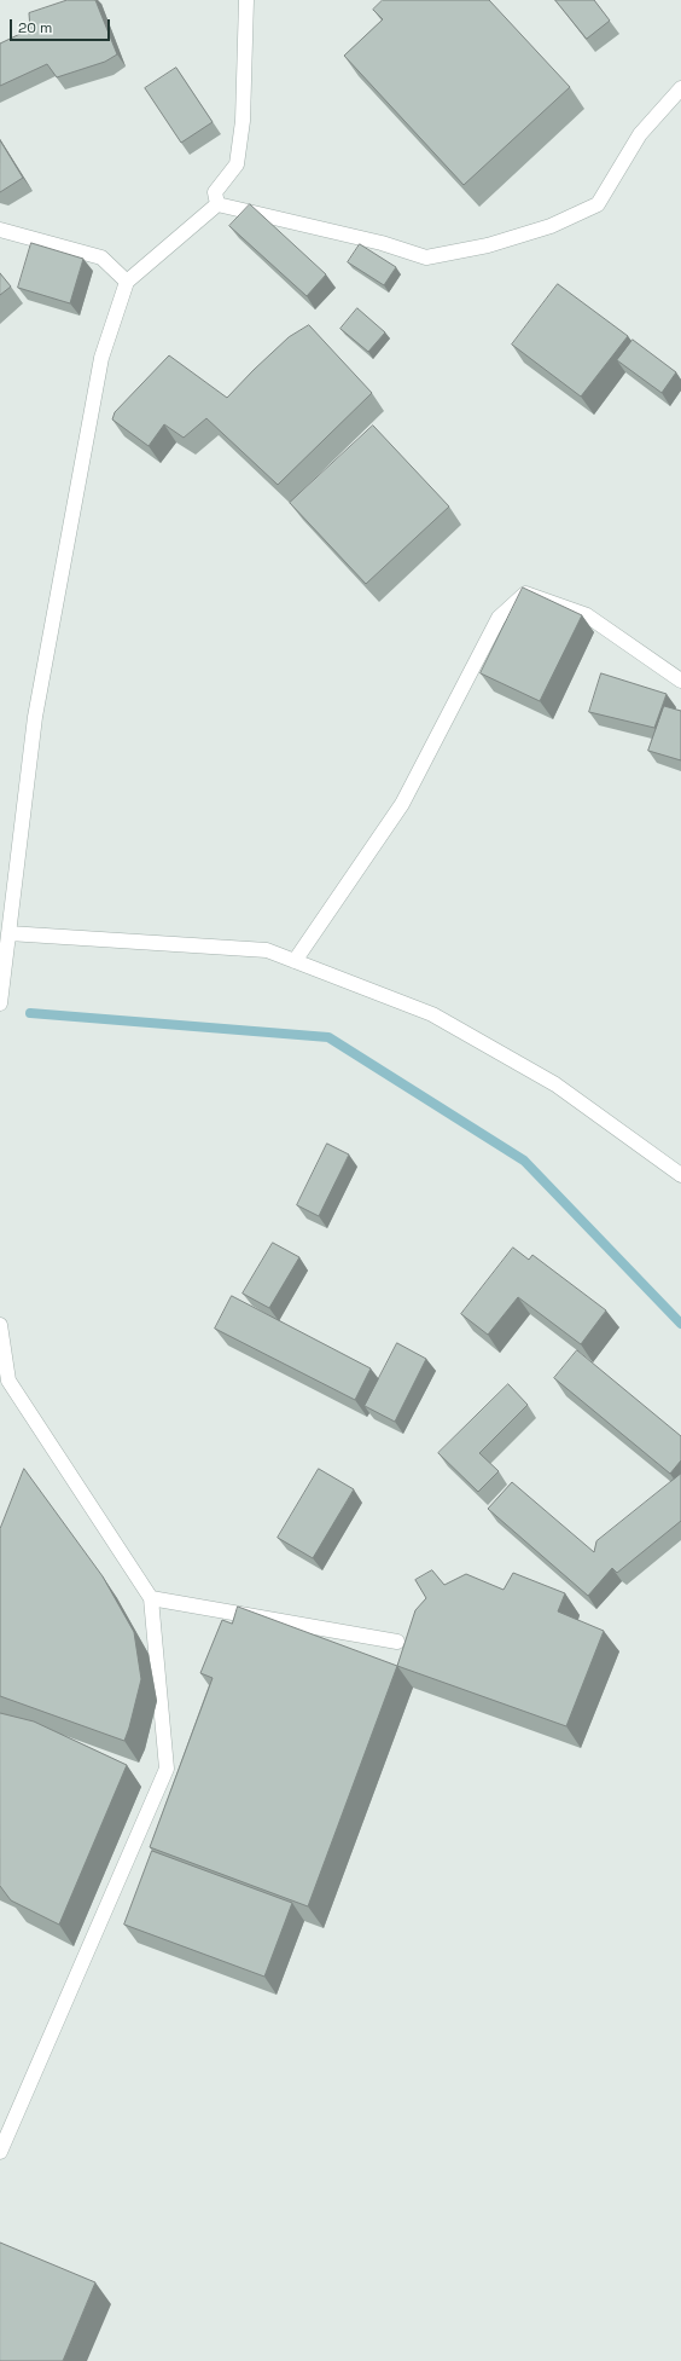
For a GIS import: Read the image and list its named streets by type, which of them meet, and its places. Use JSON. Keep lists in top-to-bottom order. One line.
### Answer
{"scale_bar":"20 m"}
